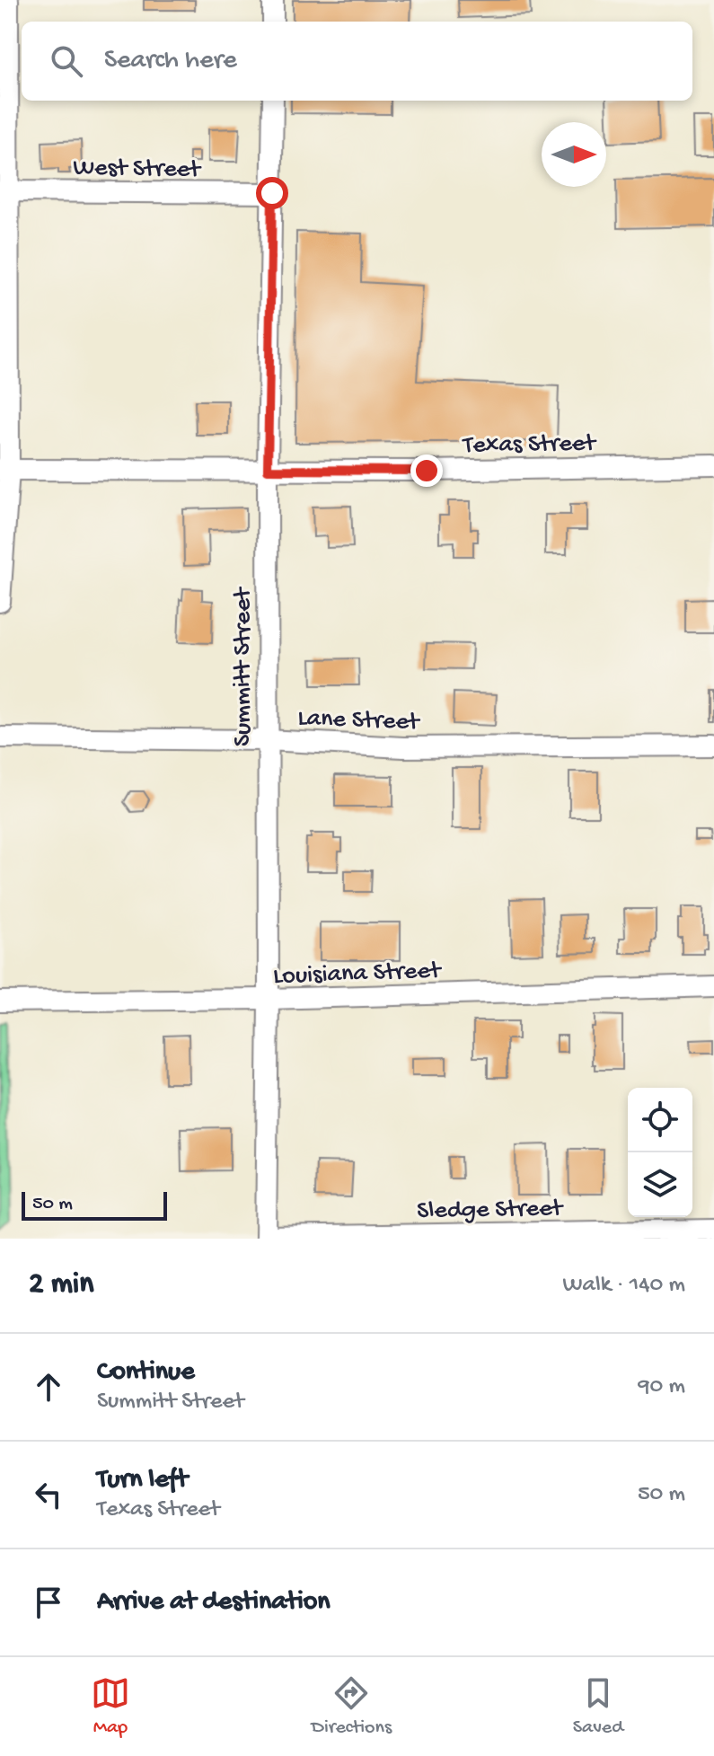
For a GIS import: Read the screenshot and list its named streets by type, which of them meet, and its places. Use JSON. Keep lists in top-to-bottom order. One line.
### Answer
{"streets":{"street":["West Street","Texas Street","Summitt Street","Lane Street","Louisiana Street","Sledge Street"]},"crossings":[["West Street","Summitt Street"],["Texas Street","Summitt Street"],["Summitt Street","Lane Street"],["Summitt Street","Louisiana Street"],["Summitt Street","Sledge Street"]],"scale_bar":"50 m","north":"right","page":{"search":"Search here","scale":"50 m","heading":["2 min","Walk · 140 m"],"list":[["Continue","Summitt Street","90 m"],["Turn left","Texas Street","50 m"],"Arrive at destination"],"nav":["Map","Directions","Saved"]}}
